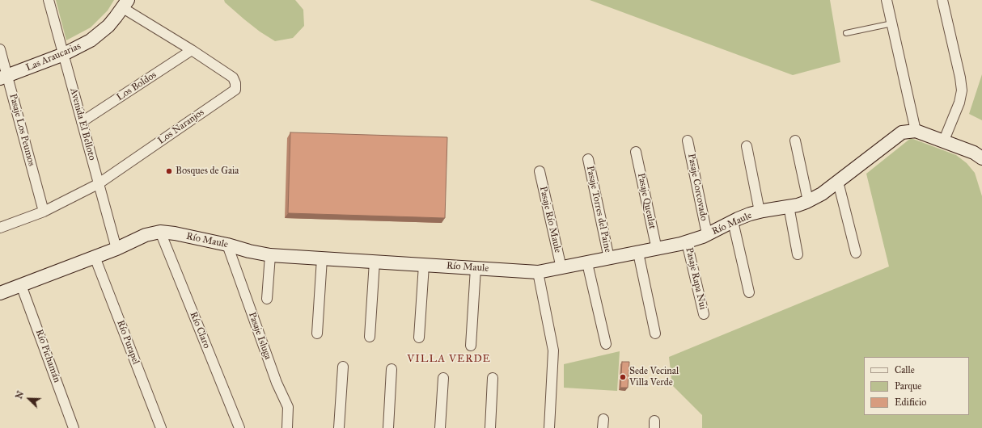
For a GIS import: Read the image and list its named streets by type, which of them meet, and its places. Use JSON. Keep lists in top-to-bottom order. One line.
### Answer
{"streets":{"street":["Las Araucarias","Los Boldos","Avenida El Belloto","Los Naranjos","Pasaje Los Peumos","Pasaje Corcovado","Pasaje Queulat","Pasaje Torres del Paine","Pasaje Río Maule","Río Maule","Pasaje Rapa Nui","Río Claro","Pasaje Isluga","Río Purapel","Río Pichamán"]},"crossings":[["Las Araucarias","Avenida El Belloto"],["Las Araucarias","Los Naranjos"],["Las Araucarias","Pasaje Los Peumos"],["Los Boldos","Avenida El Belloto"],["Los Boldos","Los Naranjos"],["Avenida El Belloto","Los Naranjos"],["Avenida El Belloto","Río Maule"],["Los Naranjos","Pasaje Los Peumos"],["Pasaje Corcovado","Río Maule"],["Pasaje Queulat","Río Maule"],["Pasaje Torres del Paine","Río Maule"],["Pasaje Río Maule","Río Maule"],["Río Maule","Pasaje Rapa Nui"],["Río Maule","Río Claro"],["Río Maule","Pasaje Isluga"],["Río Maule","Río Purapel"],["Río Maule","Río Pichamán"]],"districts":["VILLA VERDE"],"places":["Bosques de Gaia","Sede Vecinal Villa Verde"],"legend":["Calle","Parque","Edificio"],"north":"top left"}
